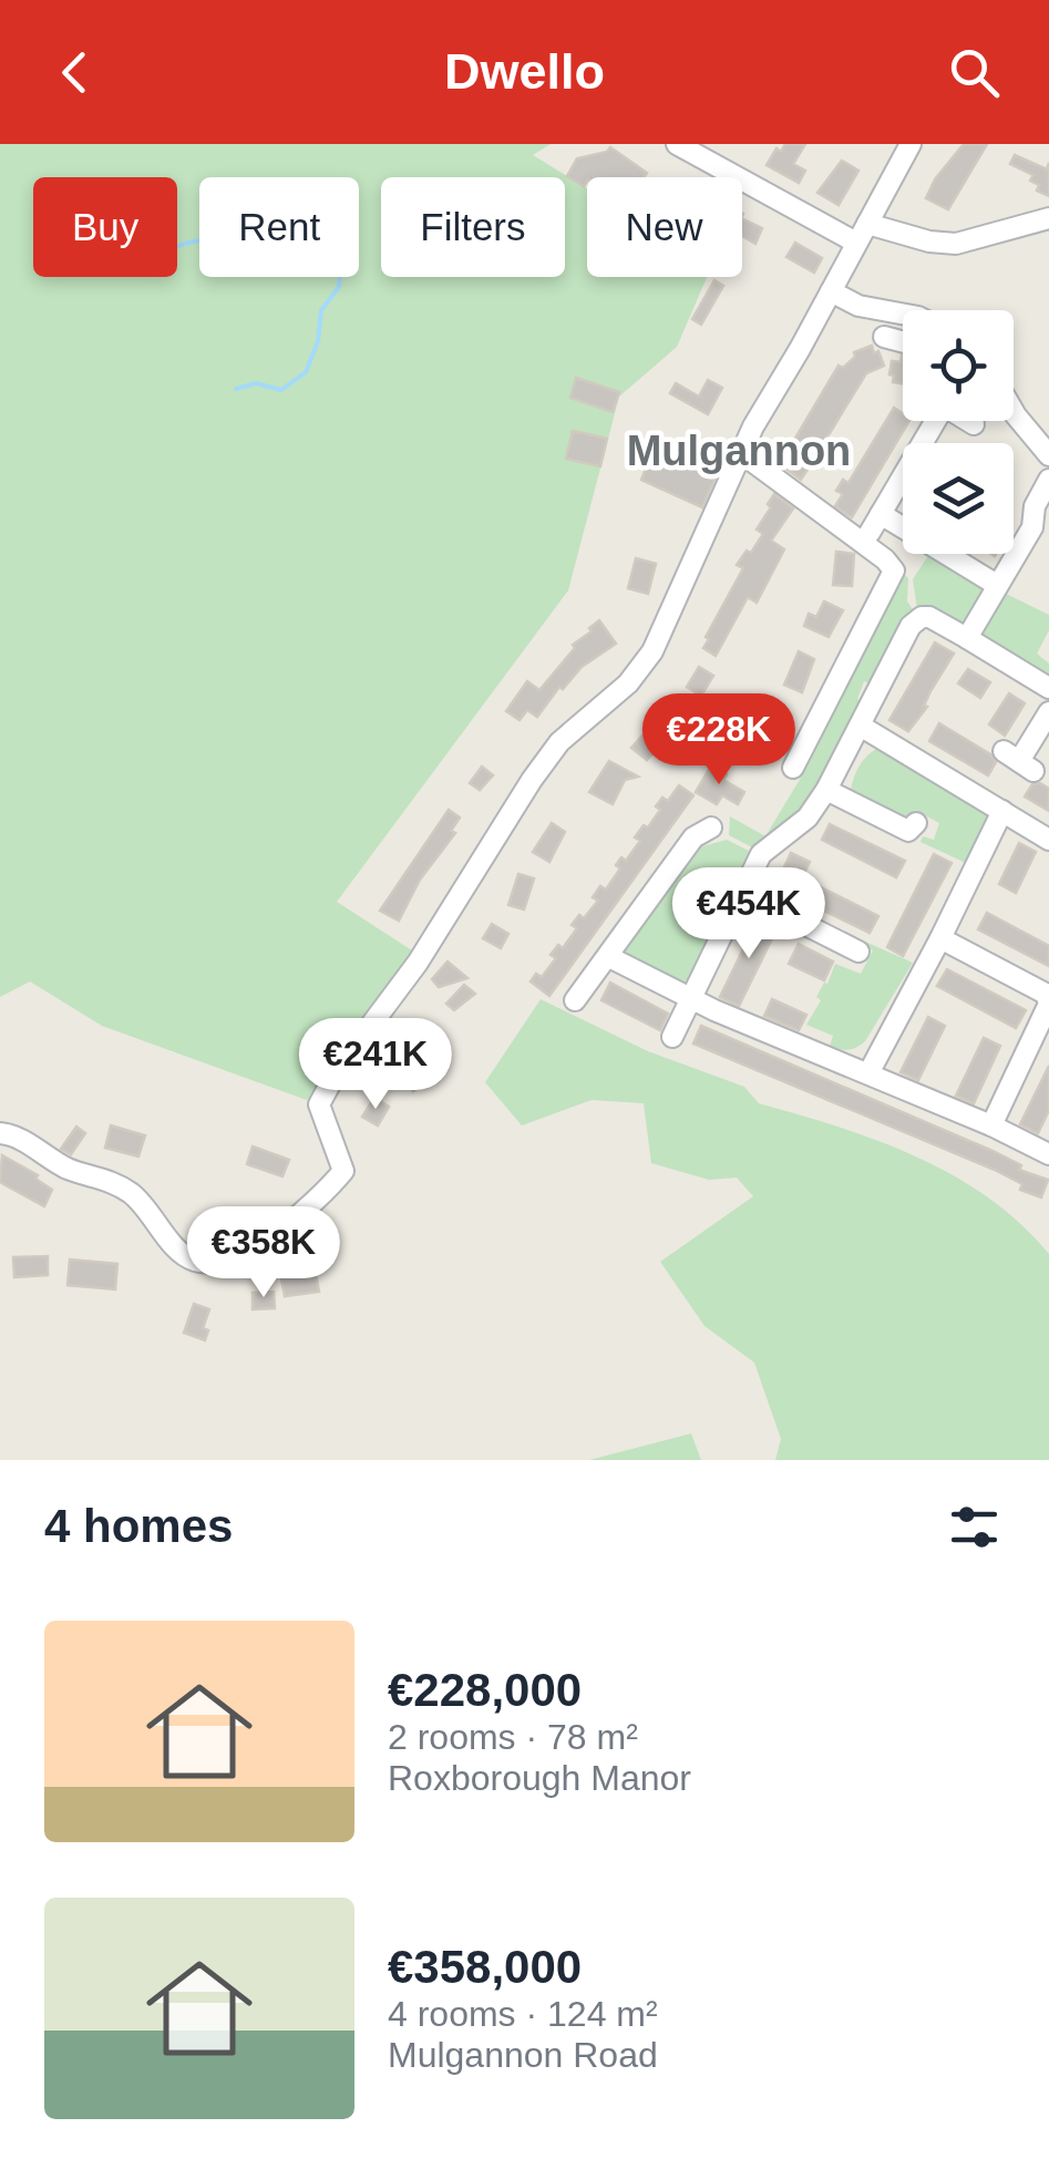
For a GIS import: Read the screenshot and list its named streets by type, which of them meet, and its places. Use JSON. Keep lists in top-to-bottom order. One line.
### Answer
{"districts":["Mulgannon"],"page":{"header":"Dwello","chip":["Buy","Rent","Filters","New"],"price":["€228K","€454K","€241K","€358K"],"heading":"4 homes","list":[{"name":"€228,000","note":"2 rooms · 78 m² · Roxborough Manor"},{"name":"€358,000","note":"4 rooms · 124 m² · Mulgannon Road"}]}}
